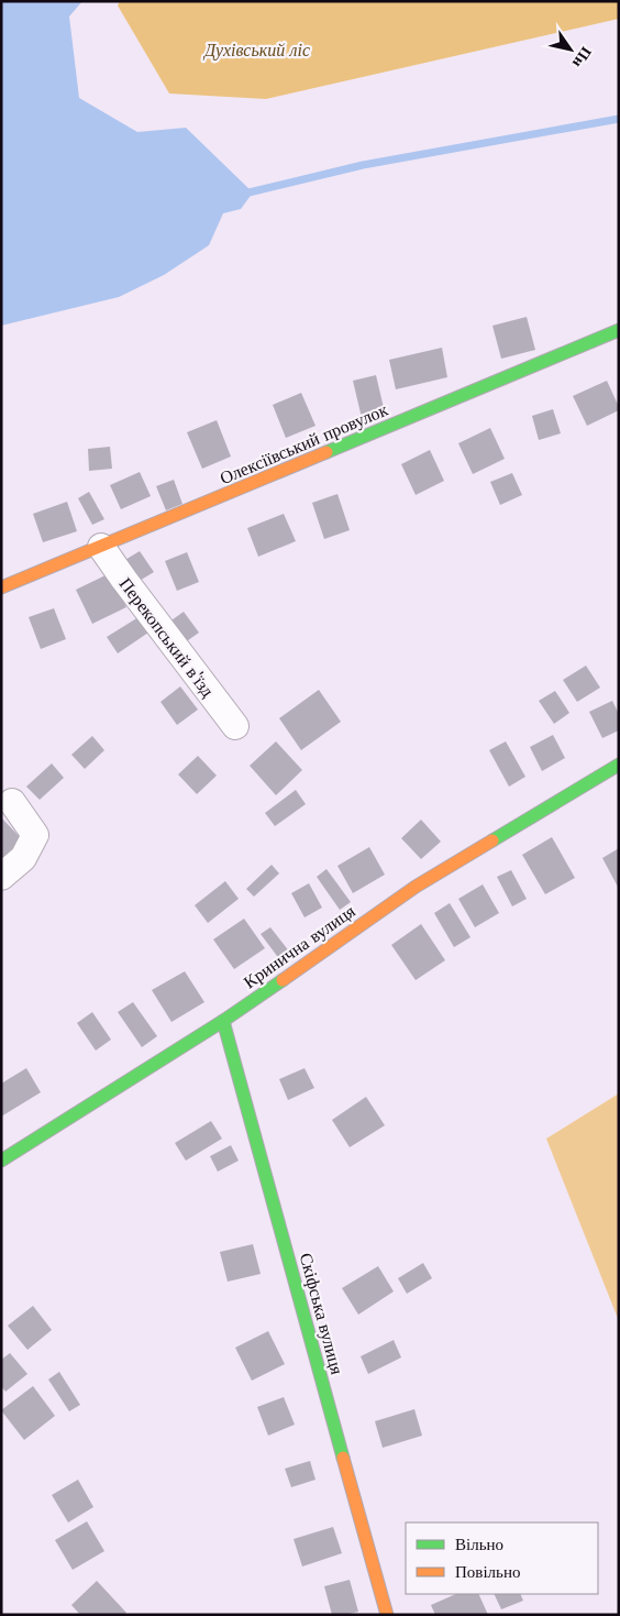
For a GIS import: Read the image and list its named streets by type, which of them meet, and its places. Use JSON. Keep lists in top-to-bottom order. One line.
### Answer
{"streets":{"street":["Олексіївський провулок","Перекопський в'їзд","Кринична вулиця","Скіфська вулиця"]},"crossings":[["Олексіївський провулок","Перекопський в'їзд"],["Кринична вулиця","Скіфська вулиця"]],"parks":["Духівський ліс"],"legend":["Вільно","Повільно"],"north":"bottom right"}
